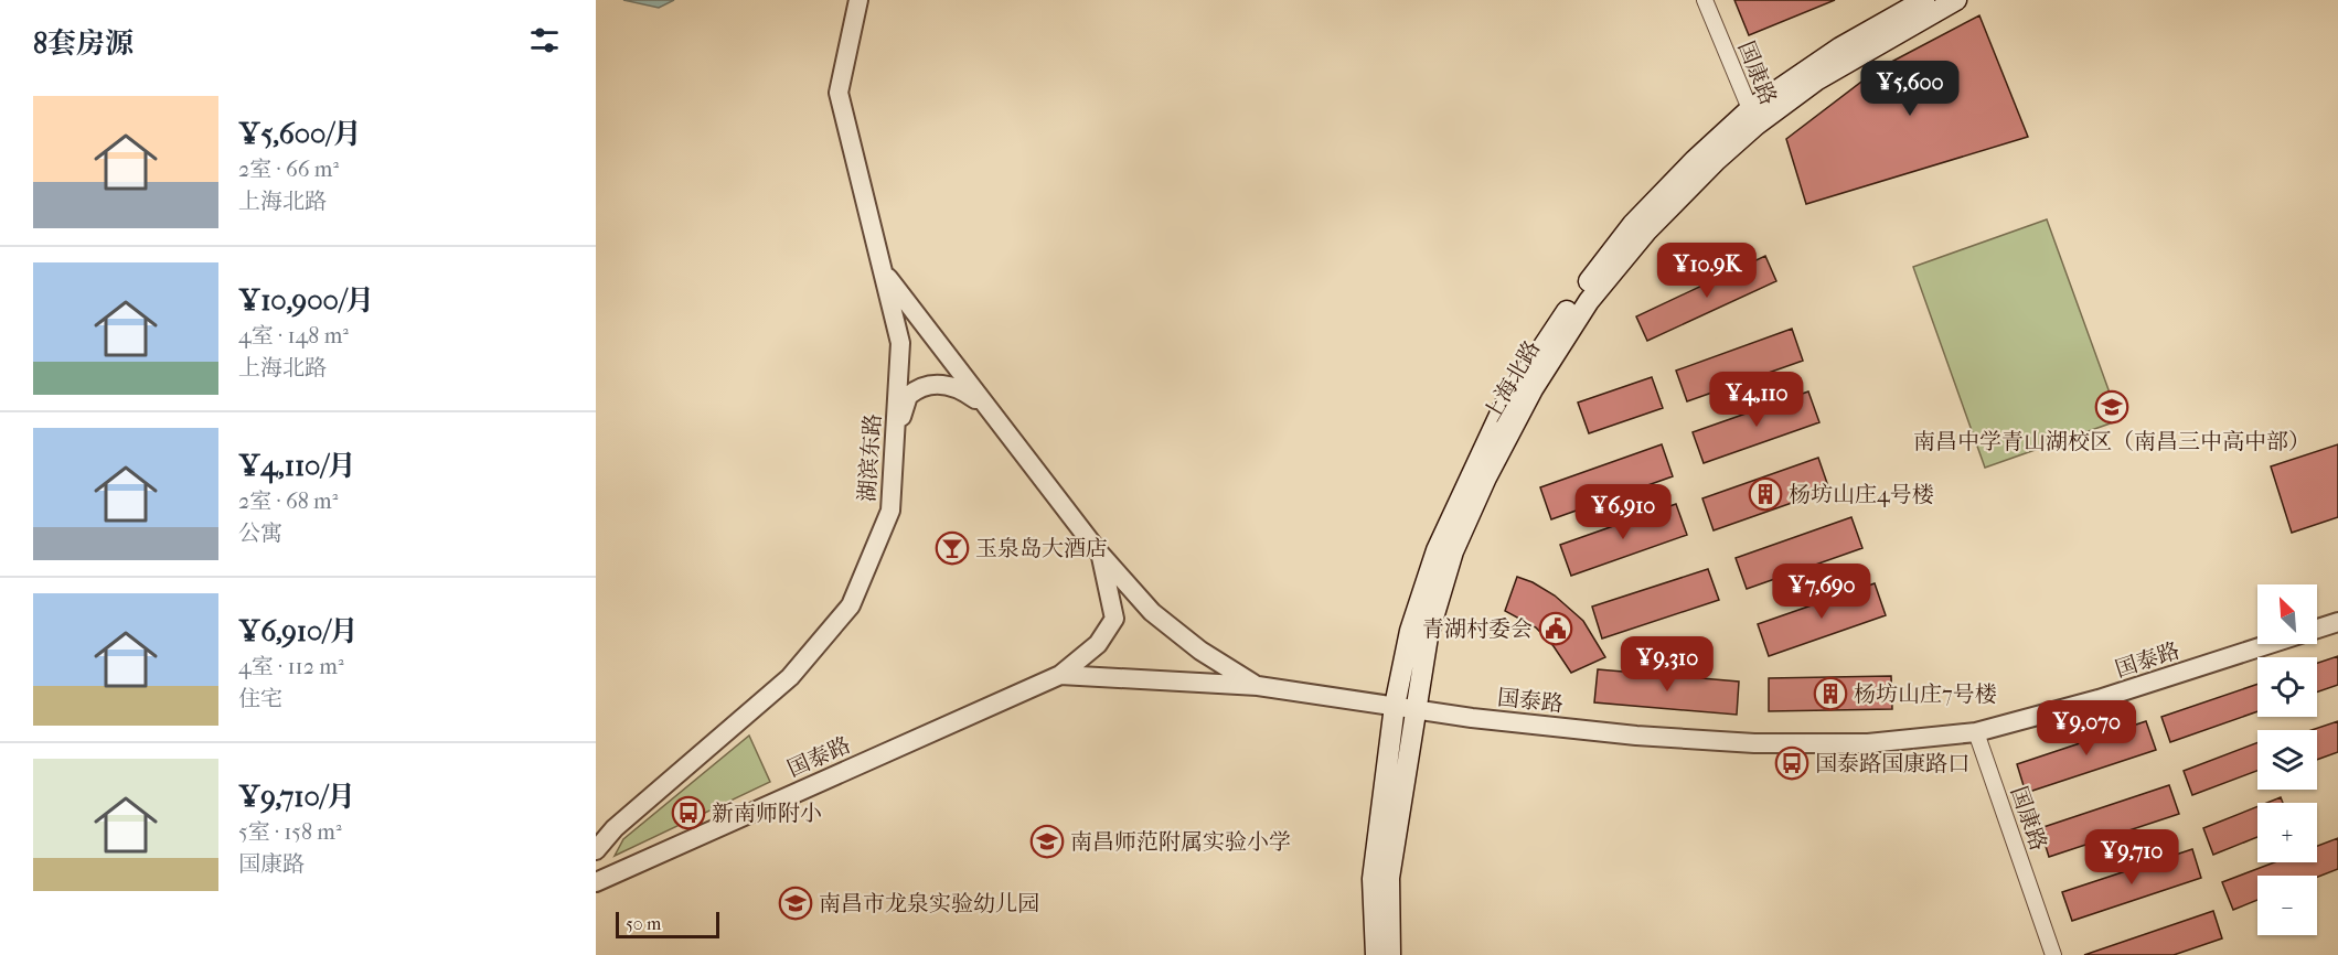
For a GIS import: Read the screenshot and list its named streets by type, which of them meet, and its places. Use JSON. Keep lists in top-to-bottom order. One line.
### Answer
{"streets":{"main road":["上海北路"],"street":["国康路","湖滨东路","国泰路"]},"crossings":[["国康路","上海北路"],["国康路","国泰路"],["上海北路","国泰路"],["湖滨东路","国泰路"]],"places":{"school or university":["南昌中学青山湖校区（南昌三中高中部）","南昌师范附属实验小学","南昌市龙泉实验幼儿园"],"building":["杨坊山庄4号楼","杨坊山庄7号楼"],"bar":["玉泉岛大酒店"],"public building":["青湖村委会"],"bus stop":["国泰路国康路口","新南师附小"]},"scale_bar":"50 m","north":"top left","page":{"heading":"8套房源","price":["¥5,600","¥10.9K","¥4,110","¥6,910","¥7,690","¥9,310","¥9,070","¥9,710"],"list":[{"name":"¥5,600/月","note":"2室 · 66 m² · 上海北路"},{"name":"¥10,900/月","note":"4室 · 148 m² · 上海北路"},{"name":"¥4,110/月","note":"2室 · 68 m² · 公寓"},{"name":"¥6,910/月","note":"4室 · 112 m² · 住宅"},{"name":"¥9,710/月","note":"5室 · 158 m² · 国康路"}],"map_buttons":["+","−"],"scale":"50 m"}}
